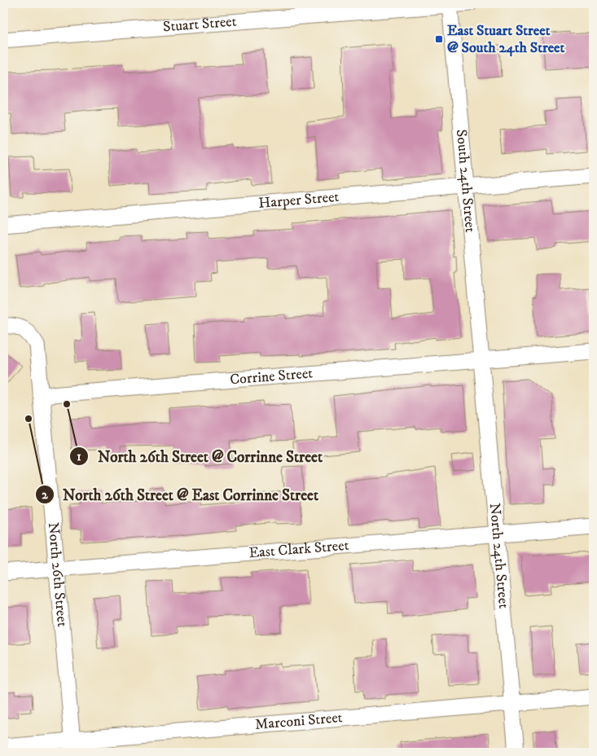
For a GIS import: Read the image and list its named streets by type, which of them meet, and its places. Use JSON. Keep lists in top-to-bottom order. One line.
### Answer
{"streets":{"street":["Stuart Street","South 24th Street","Harper Street","Corrine Street","East Clark Street","North 24th Street","North 26th Street","Marconi Street"]},"crossings":[["Stuart Street","South 24th Street"],["South 24th Street","Harper Street"],["South 24th Street","Corrine Street"],["South 24th Street","North 24th Street"],["Corrine Street","North 24th Street"],["Corrine Street","North 26th Street"],["East Clark Street","North 24th Street"],["East Clark Street","North 26th Street"],["North 24th Street","Marconi Street"],["North 26th Street","Marconi Street"]],"places":{"transit":["East Stuart Street @ South 24th Street"],"other":["North 26th Street @ Corrinne Street","North 26th Street @ East Corrinne Street"]}}
